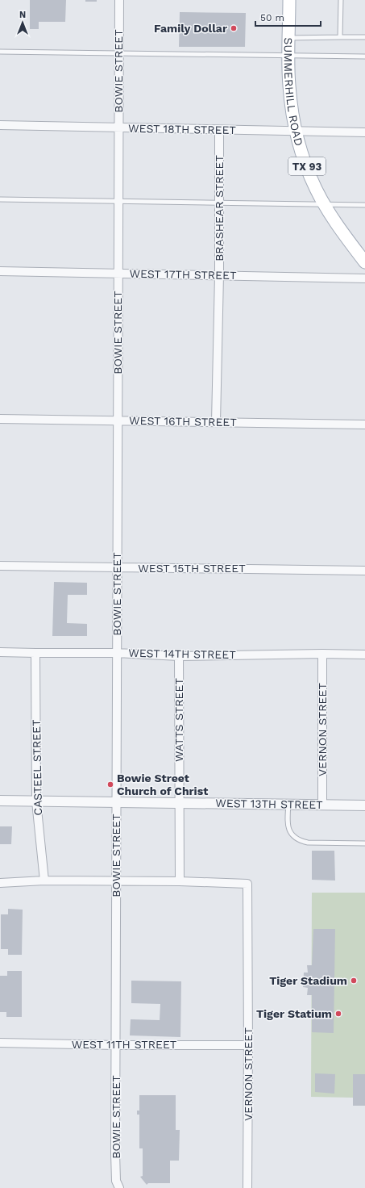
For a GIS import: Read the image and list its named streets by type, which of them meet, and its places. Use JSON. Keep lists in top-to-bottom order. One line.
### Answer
{"streets":{"main road":["SUMMERHILL ROAD","TX 93"],"street":["BOWIE STREET","WEST 18TH STREET","BRASHEAR STREET","WEST 17TH STREET","WEST 16TH STREET","WEST 15TH STREET","WEST 14TH STREET","WATTS STREET","VERNON STREET","CASTEEL STREET","WEST 13TH STREET","WEST 11TH STREET"]},"crossings":[["BOWIE STREET","WEST 18TH STREET"],["BOWIE STREET","WEST 17TH STREET"],["BOWIE STREET","WEST 16TH STREET"],["BOWIE STREET","WEST 15TH STREET"],["BOWIE STREET","WEST 14TH STREET"],["BOWIE STREET","WEST 13TH STREET"],["BOWIE STREET","WEST 11TH STREET"],["SUMMERHILL ROAD","WEST 18TH STREET"],["WEST 18TH STREET","BRASHEAR STREET"],["BRASHEAR STREET","WEST 17TH STREET"],["BRASHEAR STREET","WEST 16TH STREET"],["WEST 14TH STREET","WATTS STREET"],["WEST 14TH STREET","VERNON STREET"],["WEST 14TH STREET","CASTEEL STREET"],["WATTS STREET","VERNON STREET"],["WATTS STREET","WEST 13TH STREET"],["VERNON STREET","WEST 13TH STREET"],["VERNON STREET","WEST 11TH STREET"],["CASTEEL STREET","WEST 13TH STREET"]],"places":["Family Dollar","Bowie Street Church of Christ","Tiger Stadium","Tiger Statium"],"scale_bar":"50 m","north":"top"}
